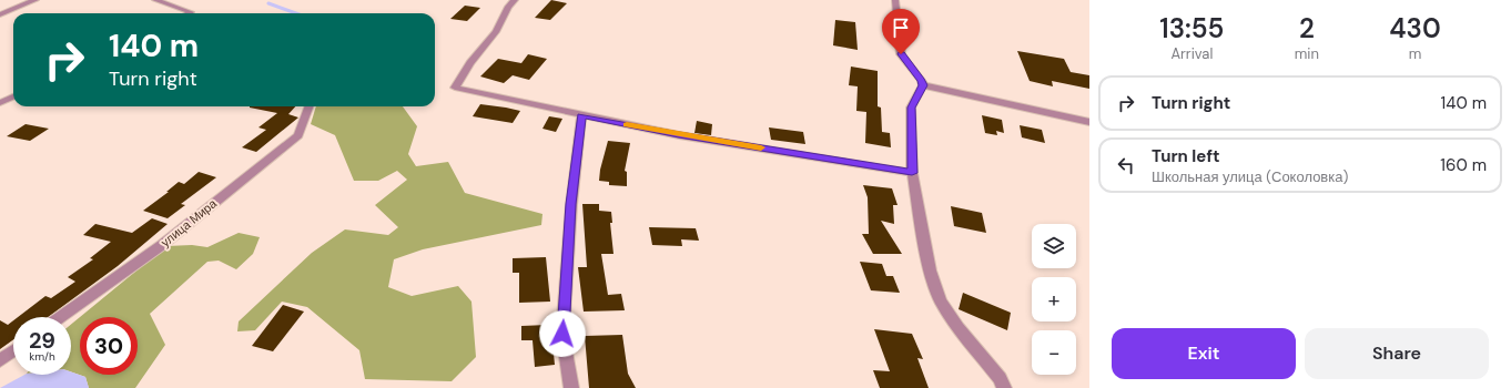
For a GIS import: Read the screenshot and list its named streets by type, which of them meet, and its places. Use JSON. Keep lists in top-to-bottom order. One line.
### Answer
{"streets":{"street":["улица Мира"]},"page":{"eta":["13:55","Arrival","2","min","430","m"],"turn":["140 m","Turn right"],"list":[{"name":"Turn right","value":"140 m"},{"name":"Turn left","note":"Школьная улица (Соколовка)","value":"160 m"}],"map_buttons":["+","−"],"speed":"29 km/h","limit":"30","buttons":["Exit","Share"]}}
